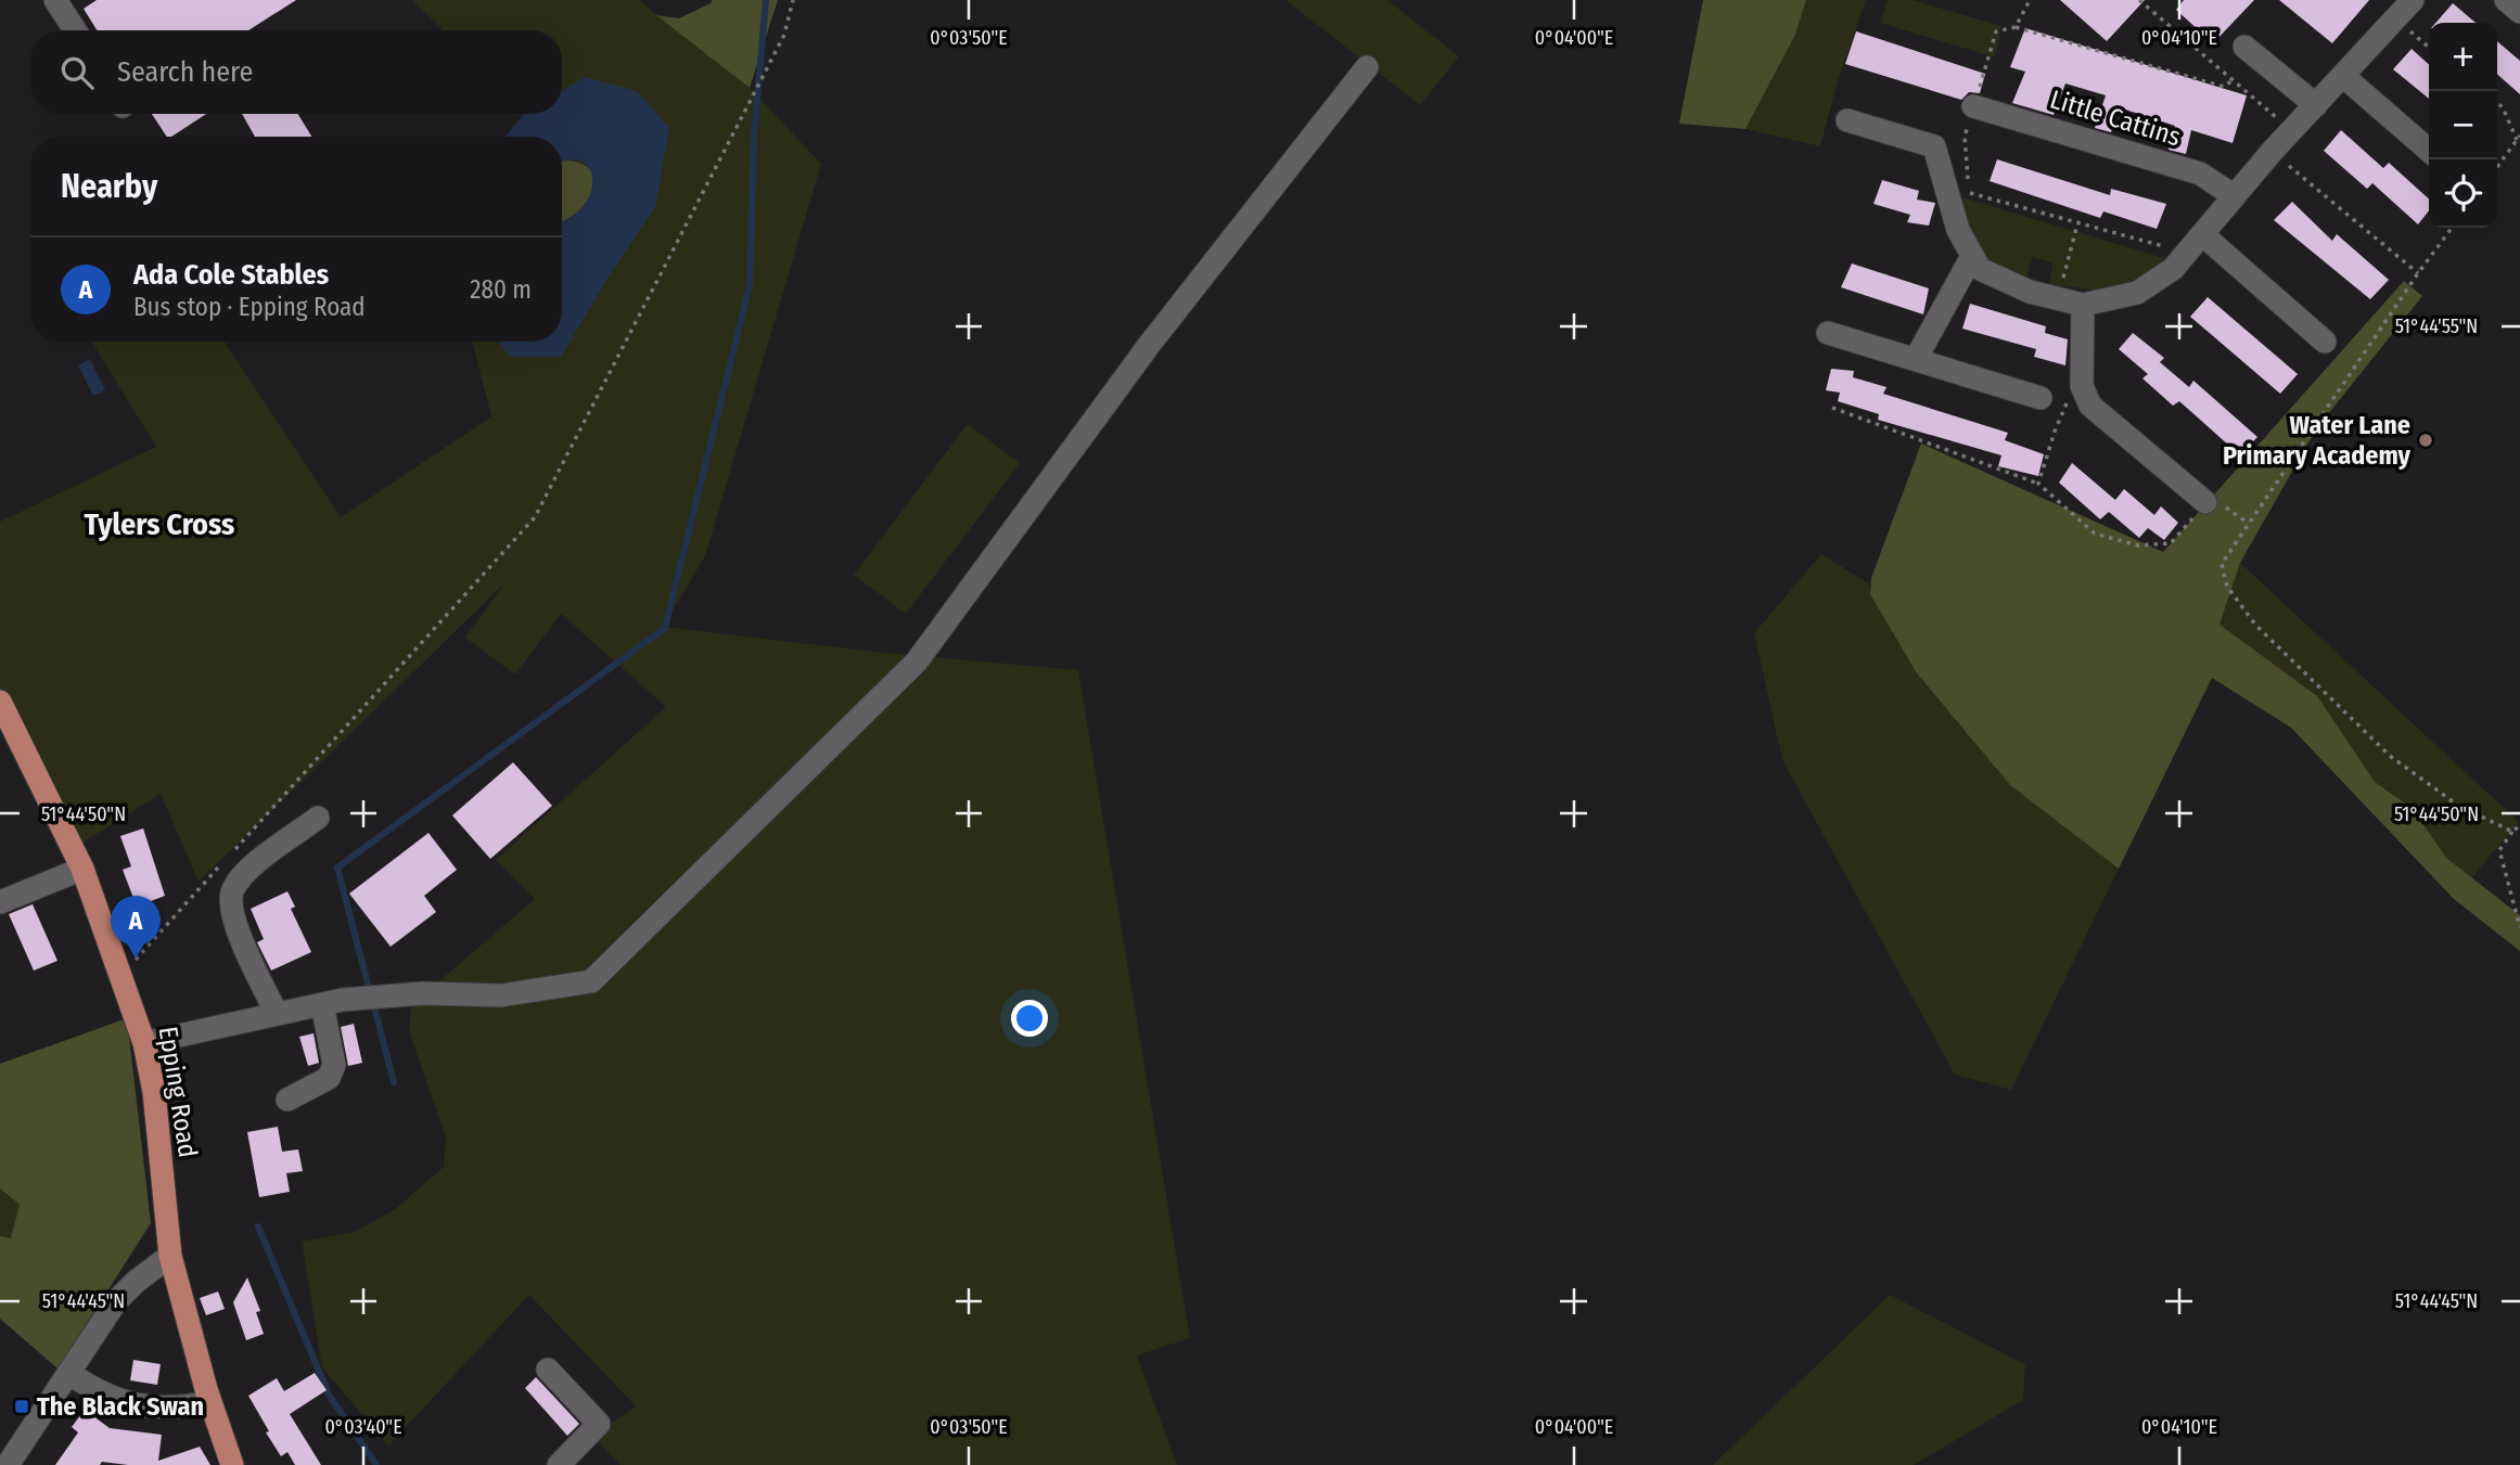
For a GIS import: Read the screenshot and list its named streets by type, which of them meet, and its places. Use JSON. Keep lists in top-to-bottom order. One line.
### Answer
{"streets":{"main road":["Epping Road"],"street":["Little Cattins"]},"districts":["Tylers Cross"],"places":{"other":["Water Lane Primary Academy"],"transit":["The Black Swan"]},"page":{"map_buttons":["+","−"],"search":"Search here","heading":"Nearby","list":[{"mark":"A","name":"Ada Cole Stables","note":"Bus stop · Epping Road","value":"280 m"}],"pins":"A"},"coordinates":["0°03'50\"E","0°04'00\"E","0°04'10\"E","51°44'55\"N","51°44'50\"N","51°44'45\"N","0°03'40\"E"]}
